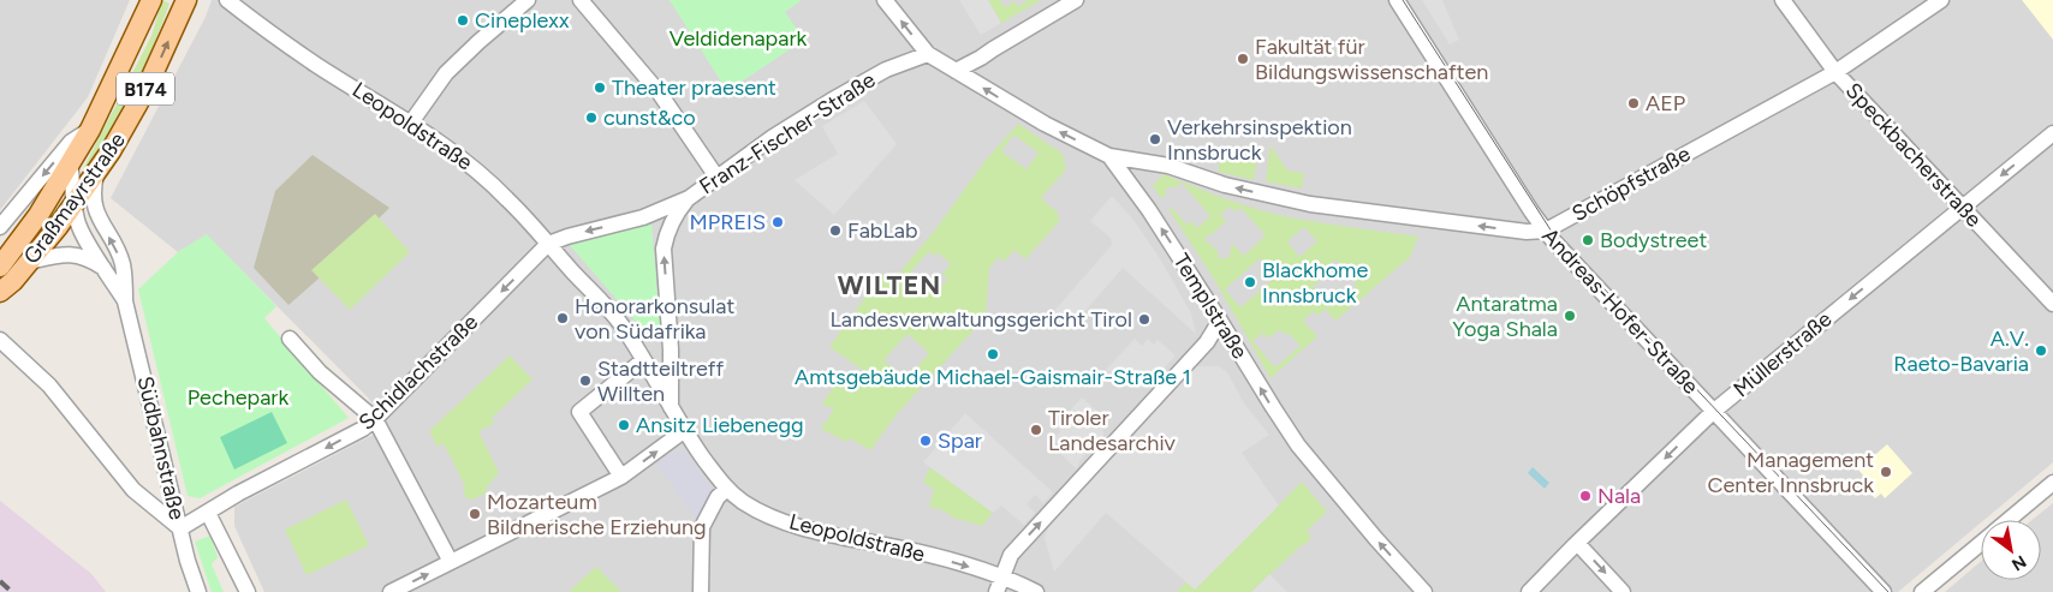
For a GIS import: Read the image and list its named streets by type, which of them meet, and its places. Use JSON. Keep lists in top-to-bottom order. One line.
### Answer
{"streets":{"main road":["B174","Graßmayrstraße"],"street":["Leopoldstraße","Franz-Fischer-Straße","Speckbacherstraße","Schöpfstraße","Templstraße","Andreas-Hofer-Straße","Müllerstraße","Schidlachstraße","Südbahnstraße"]},"crossings":[["Leopoldstraße","Franz-Fischer-Straße"],["Leopoldstraße","Schidlachstraße"],["Franz-Fischer-Straße","Schidlachstraße"],["Speckbacherstraße","Schöpfstraße"],["Speckbacherstraße","Müllerstraße"],["Schöpfstraße","Templstraße"],["Schöpfstraße","Andreas-Hofer-Straße"],["Andreas-Hofer-Straße","Müllerstraße"],["Schidlachstraße","Südbahnstraße"]],"one_way":["Schöpfstraße","Templstraße","Müllerstraße","Schidlachstraße"],"districts":["WILTEN"],"parks":["Veldidenapark","Pechepark"],"places":["Cineplexx","Fakultät für Bildungswissenschaften","Theater praesent","AEP","cunst&co","Verkehrsinspektion Innsbruck","MPREIS","FabLab","Bodystreet","Blackhome Innsbruck","Antaratma Yoga Shala","Honorarkonsulat von Südafrika","Landesverwaltungsgericht Tirol","A.V. Raeto-Bavaria","Amtsgebäude Michael-Gaismair-Straße 1","Stadtteiltreff Willten","Ansitz Liebenegg","Tiroler Landesarchiv","Spar","Management Center Innsbruck","Nala","Mozarteum Bildnerische Erziehung"],"north":"bottom right"}
